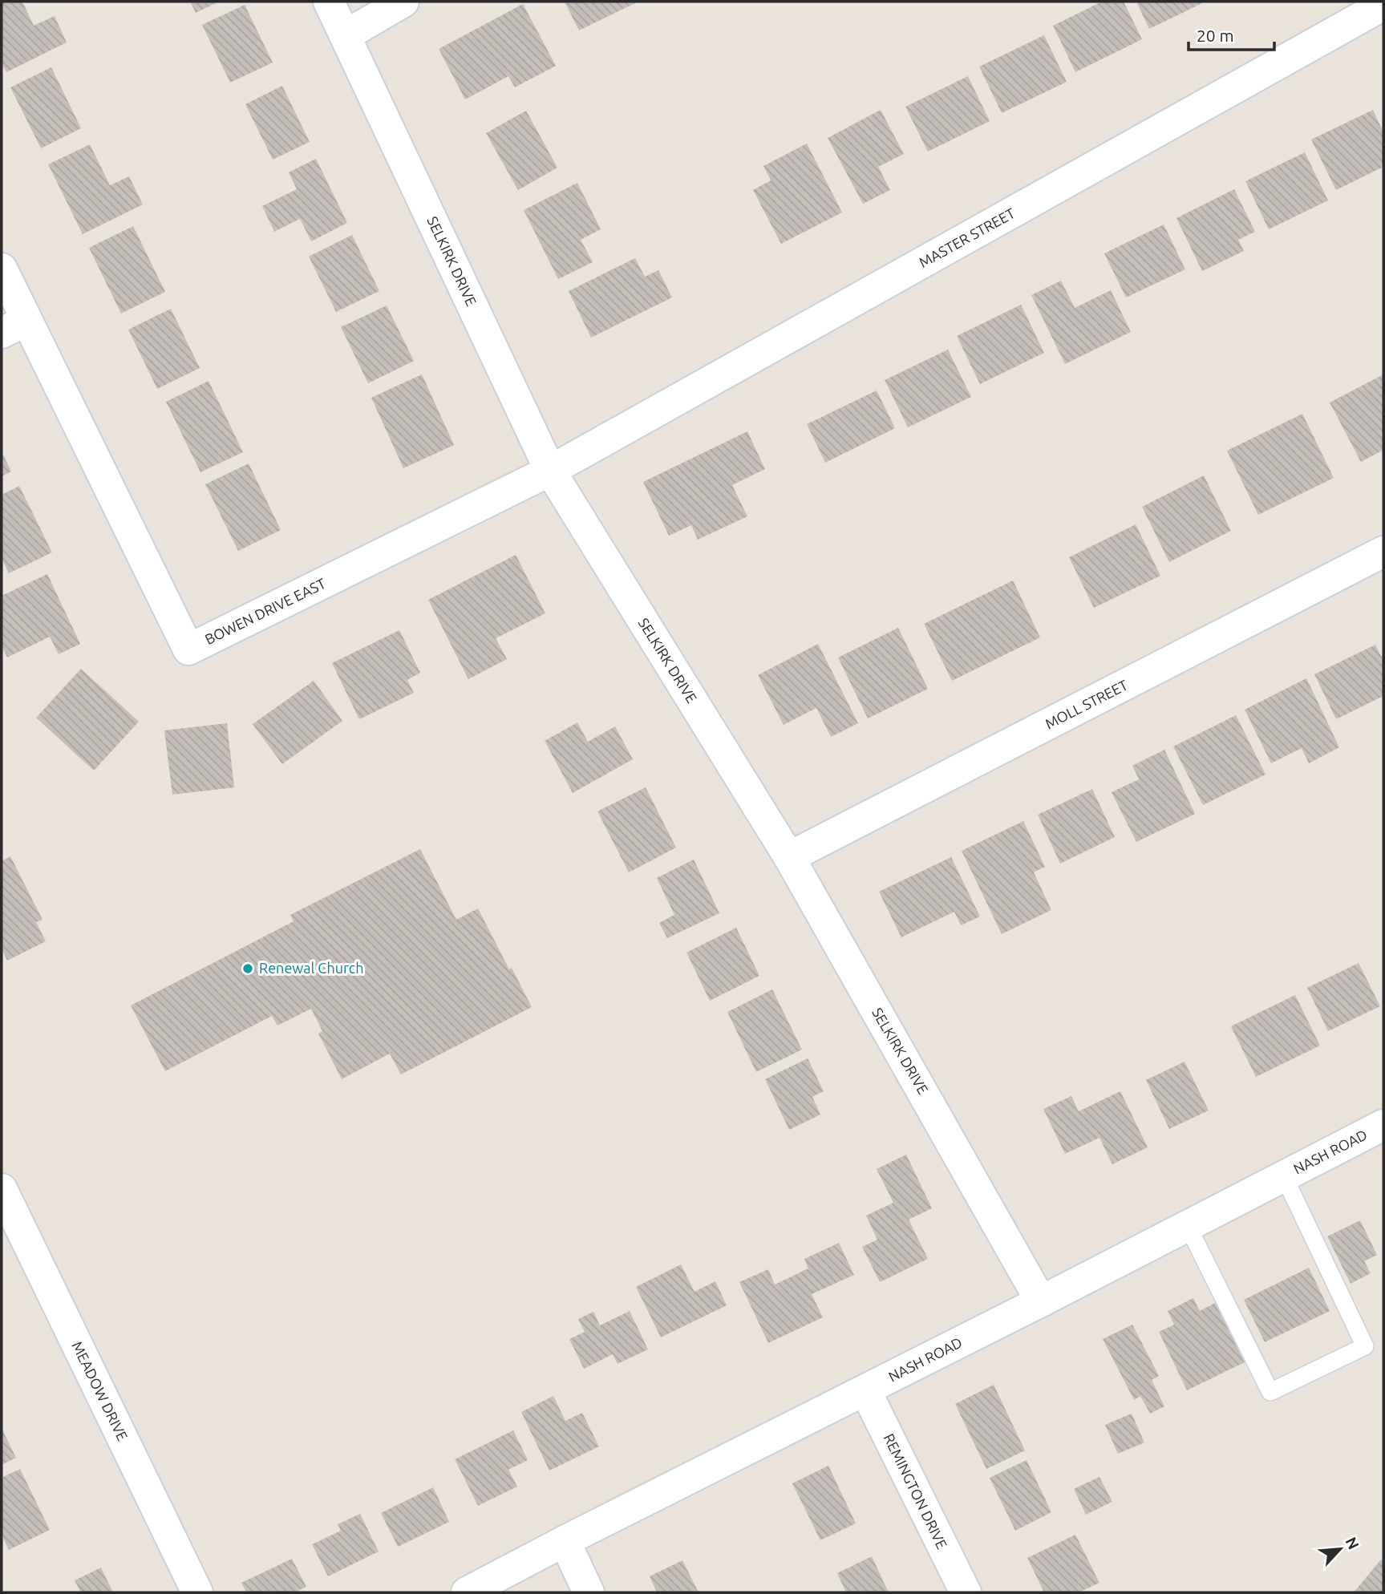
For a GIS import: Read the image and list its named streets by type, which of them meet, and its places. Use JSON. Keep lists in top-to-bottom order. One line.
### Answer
{"streets":{"street":["MASTER STREET","SELKIRK DRIVE","BOWEN DRIVE EAST","MOLL STREET","NASH ROAD","MEADOW DRIVE","REMINGTON DRIVE"]},"crossings":[["MASTER STREET","SELKIRK DRIVE"],["MASTER STREET","BOWEN DRIVE EAST"],["SELKIRK DRIVE","BOWEN DRIVE EAST"],["SELKIRK DRIVE","MOLL STREET"],["SELKIRK DRIVE","NASH ROAD"],["NASH ROAD","REMINGTON DRIVE"]],"places":["Renewal Church"],"scale_bar":"20 m","north":"top right"}
